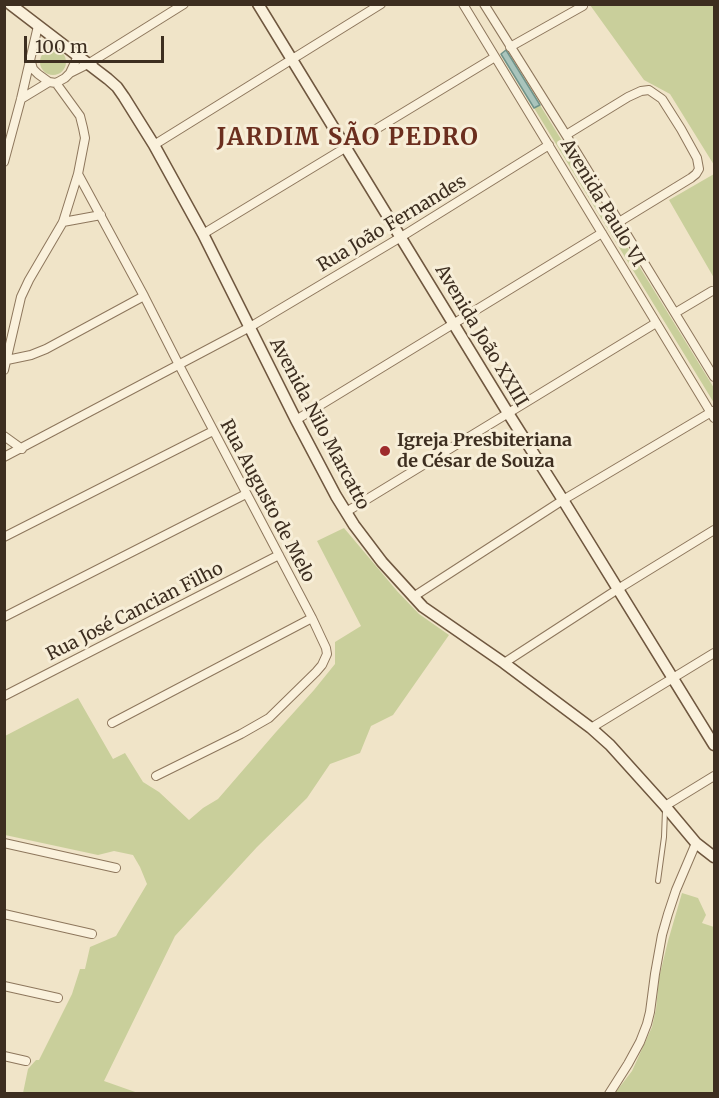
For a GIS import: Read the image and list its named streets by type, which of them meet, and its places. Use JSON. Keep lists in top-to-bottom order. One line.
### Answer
{"streets":{"street":["Avenida Paulo VI","Rua João Fernandes","Avenida João XXIII","Avenida Nilo Marcatto","Rua Augusto de Melo","Rua José Cancian Filho"]},"crossings":[["Avenida Paulo VI","Rua João Fernandes"],["Rua João Fernandes","Avenida João XXIII"],["Rua João Fernandes","Avenida Nilo Marcatto"],["Rua João Fernandes","Rua Augusto de Melo"],["Rua Augusto de Melo","Rua José Cancian Filho"]],"districts":["JARDIM SÃO PEDRO"],"places":["Igreja Presbiteriana de César de Souza"],"scale_bar":"100 m"}
